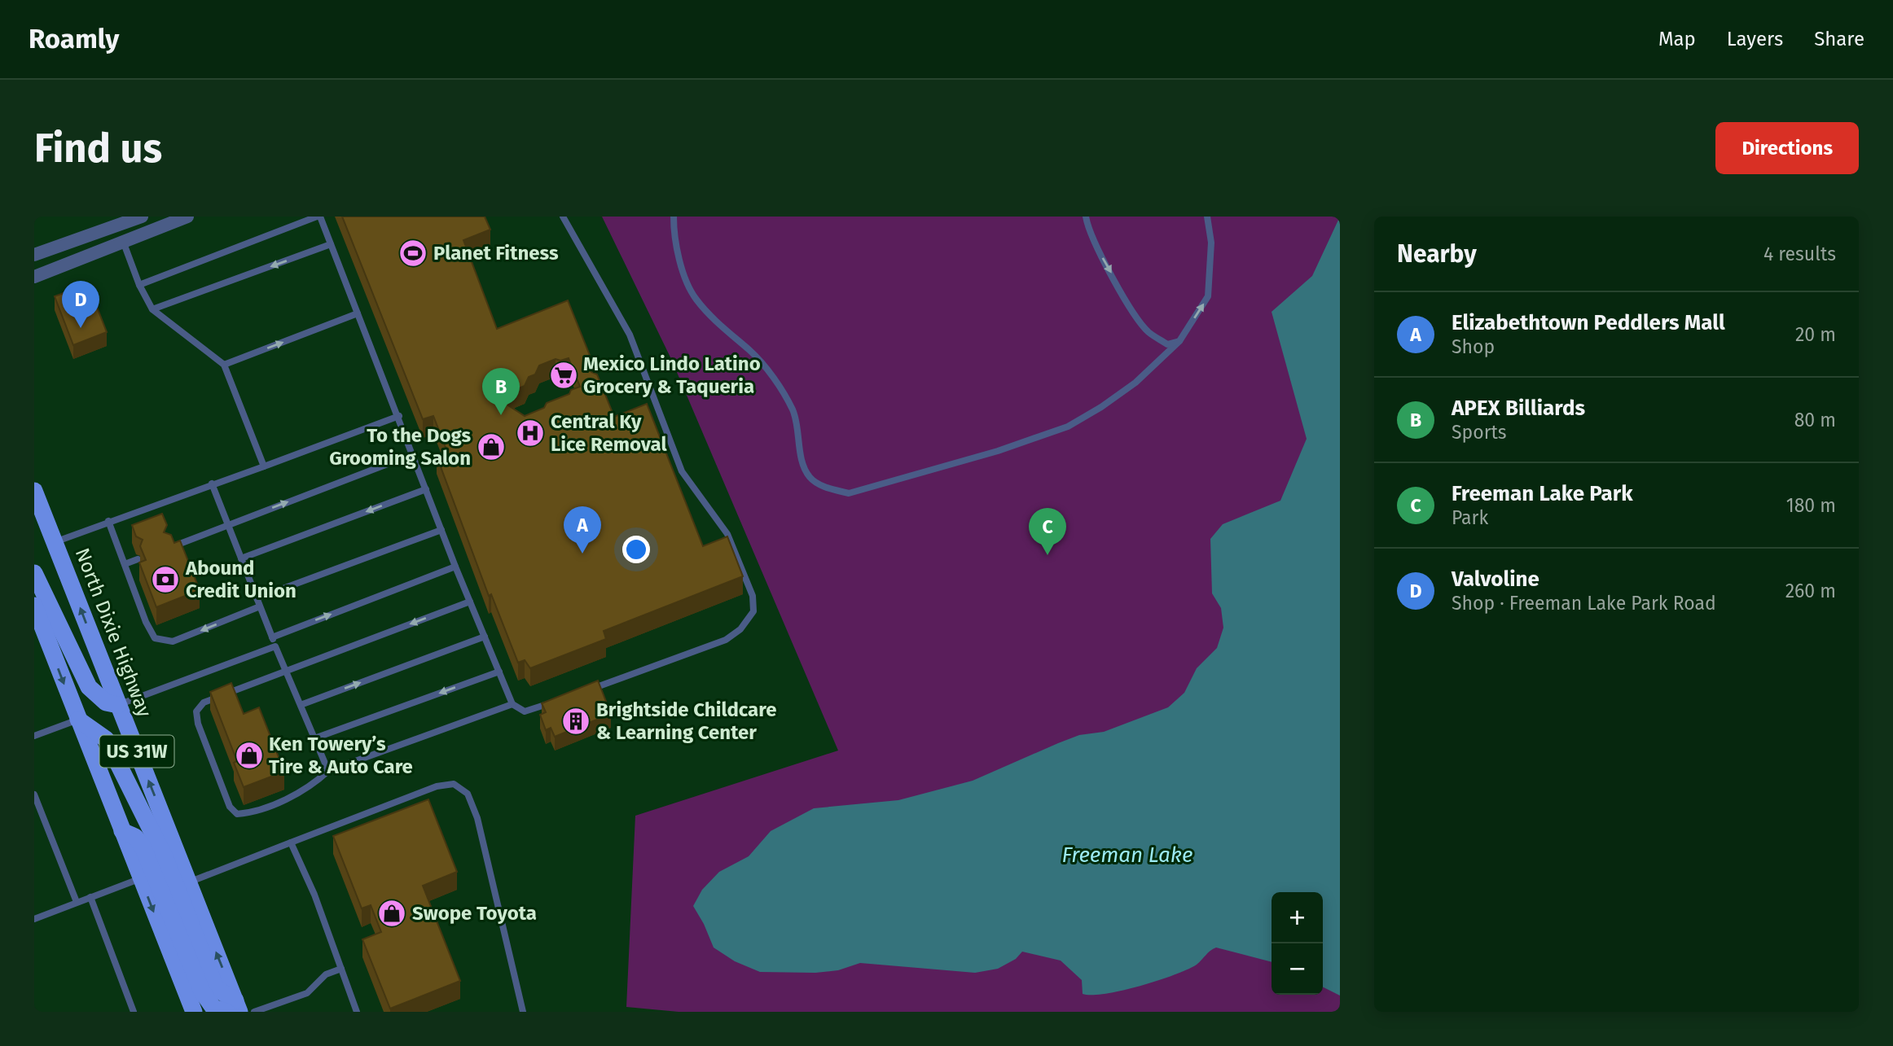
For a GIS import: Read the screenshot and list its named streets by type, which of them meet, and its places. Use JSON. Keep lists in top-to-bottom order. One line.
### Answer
{"streets":{"main road":["North Dixie Highway","US 31W"]},"water":["Freeman Lake"],"places":{"sports":["Planet Fitness"],"supermarket":["Mexico Lindo Latino Grocery & Taqueria"],"hospital":["Central Ky Lice Removal"],"shop":["To the Dogs Grooming Salon","Ken Towery’s Tire & Auto Care","Swope Toyota"],"bank":["Abound Credit Union"],"building":["Brightside Childcare & Learning Center"]},"page":{"header":"Roamly","nav":["Map","Layers","Share"],"buttons":"Directions","title":"Find us","heading":["Nearby","4 results"],"pins":["D","B","A","C"],"list":[{"mark":"A","name":"Elizabethtown Peddlers Mall","note":"Shop","value":"20 m"},{"mark":"B","name":"APEX Billiards","note":"Sports","value":"80 m"},{"mark":"C","name":"Freeman Lake Park","note":"Park","value":"180 m"},{"mark":"D","name":"Valvoline","note":"Shop · Freeman Lake Park Road","value":"260 m"}],"map_buttons":["+","−"]}}
